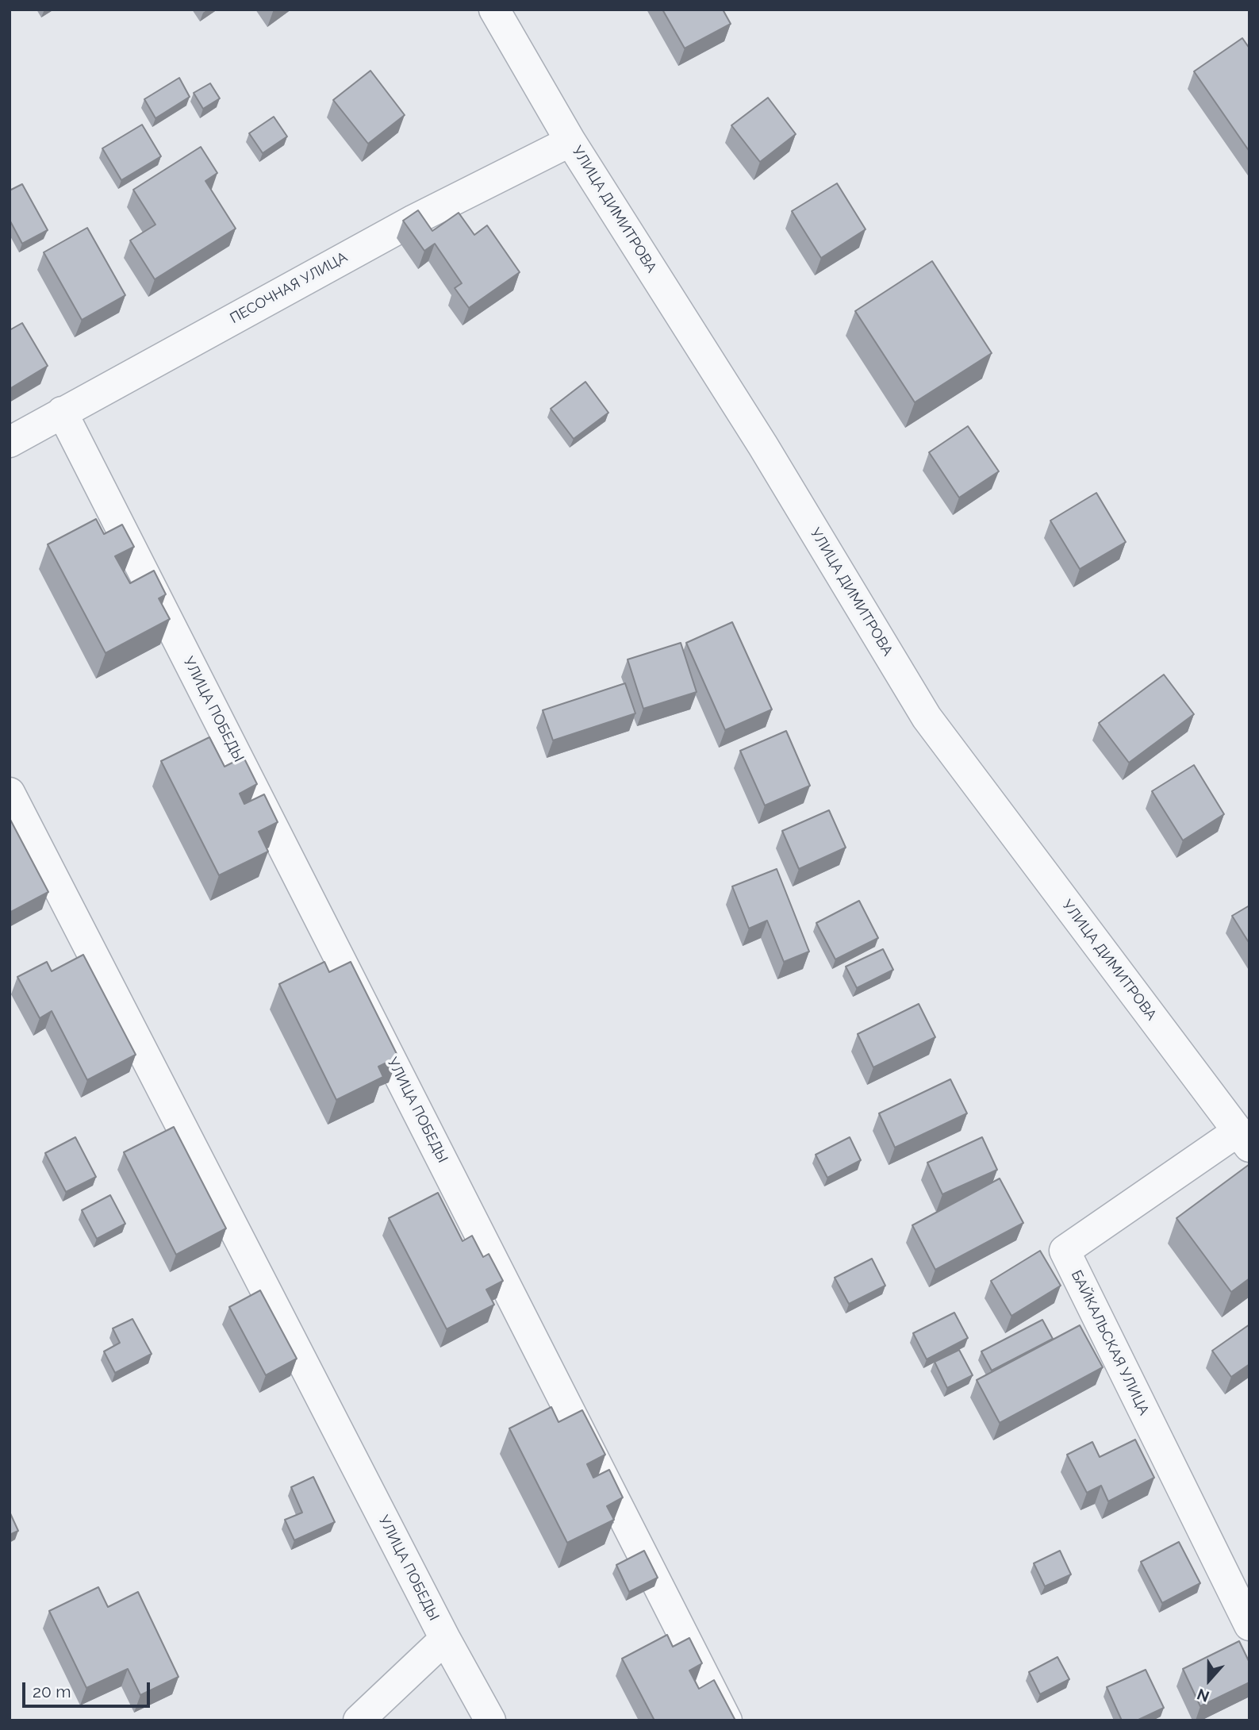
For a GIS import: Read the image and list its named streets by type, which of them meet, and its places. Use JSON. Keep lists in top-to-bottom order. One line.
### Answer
{"streets":{"street":["УЛИЦА ДИМИТРОВА","ПЕСОЧНАЯ УЛИЦА","УЛИЦА ПОБЕДЫ","БАЙКАЛЬСКАЯ УЛИЦА"]},"crossings":[["УЛИЦА ДИМИТРОВА","ПЕСОЧНАЯ УЛИЦА"],["УЛИЦА ДИМИТРОВА","БАЙКАЛЬСКАЯ УЛИЦА"],["ПЕСОЧНАЯ УЛИЦА","УЛИЦА ПОБЕДЫ"]],"scale_bar":"20 m","north":"bottom"}
